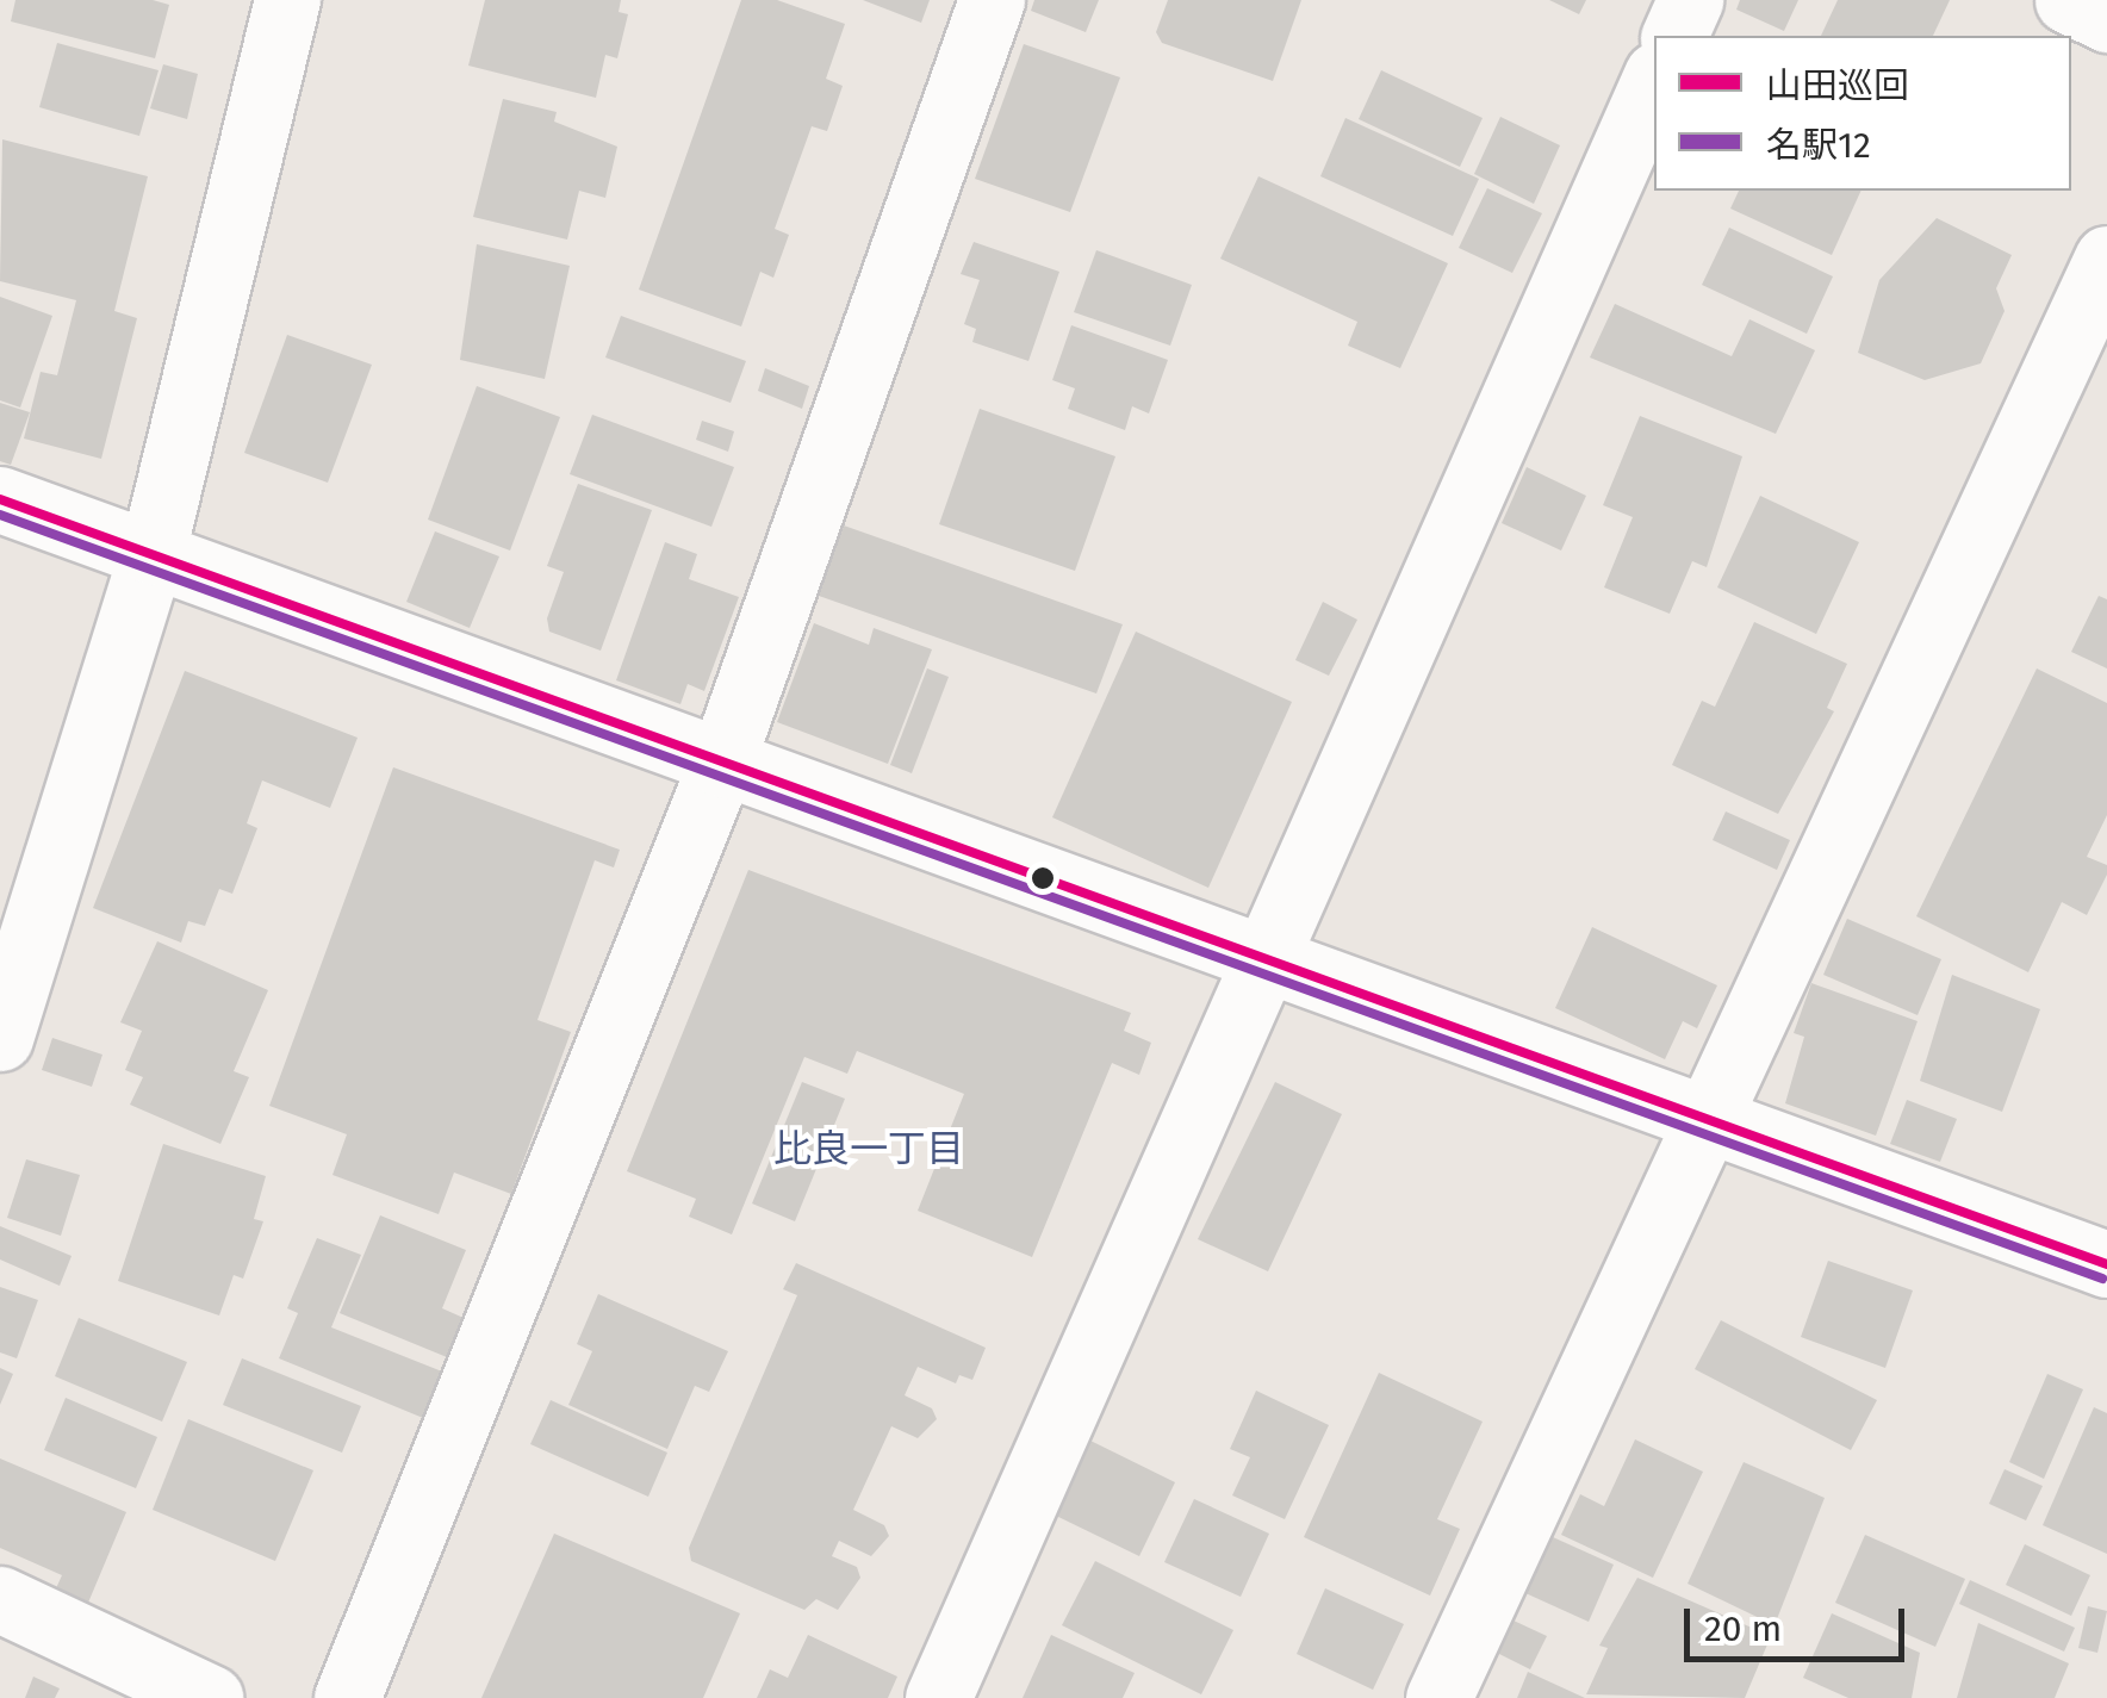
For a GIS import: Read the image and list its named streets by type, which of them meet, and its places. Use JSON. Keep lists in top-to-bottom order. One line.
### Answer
{"districts":["比良一丁目"],"lines":["transit line 山田巡回","transit line 名駅12"],"legend":["山田巡回","名駅12"],"scale_bar":"20 m"}
